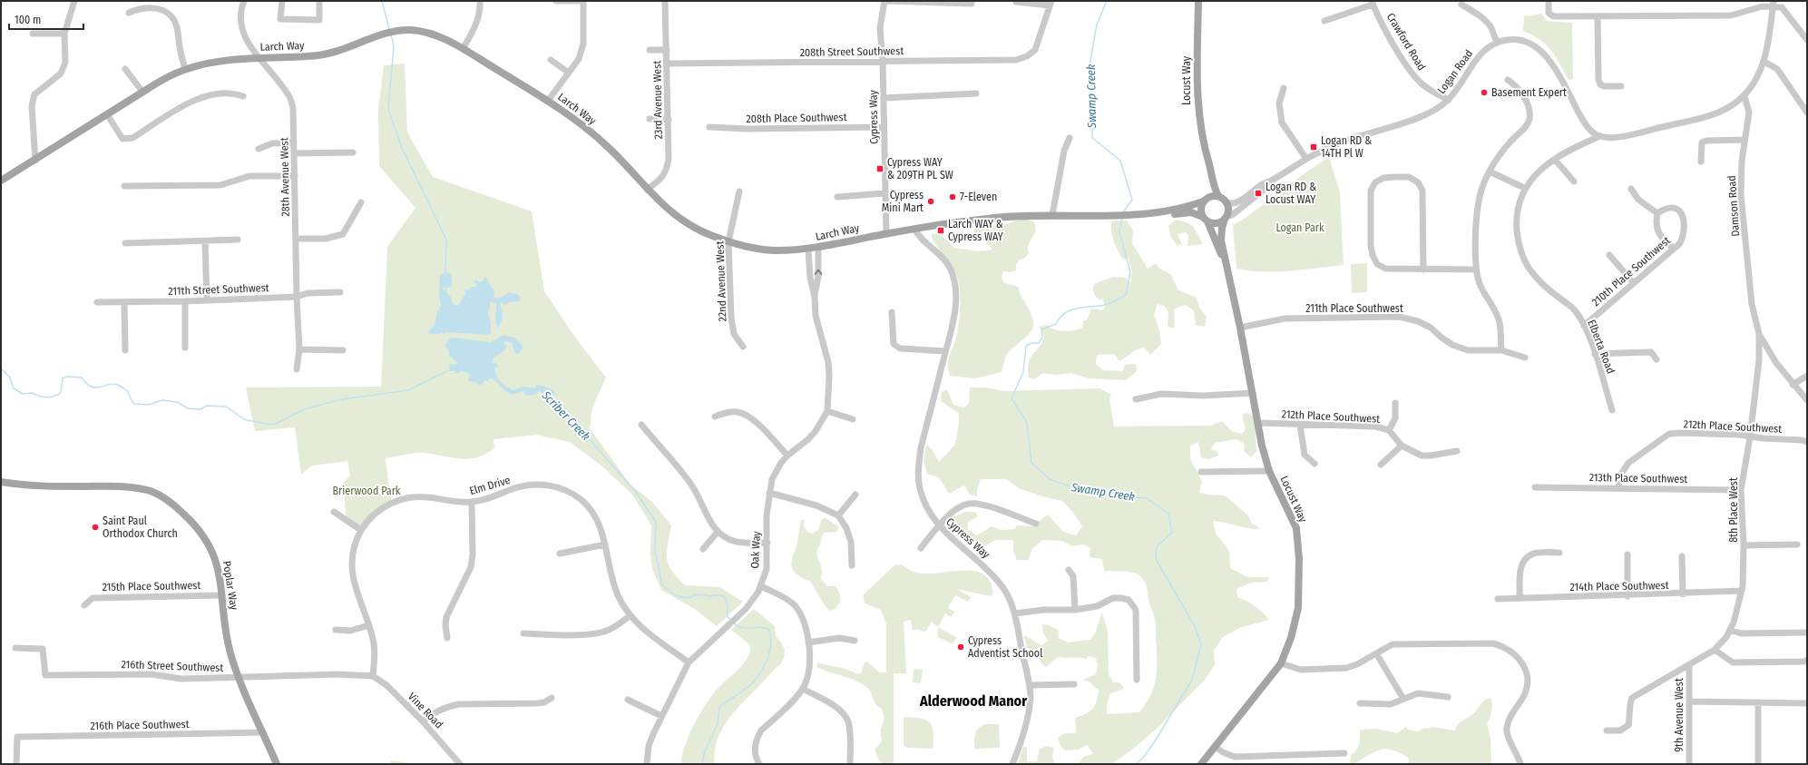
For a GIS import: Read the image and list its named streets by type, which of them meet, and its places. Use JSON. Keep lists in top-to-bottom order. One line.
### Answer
{"streets":{"main road":["Larch Way","Locust Way","Poplar Way"],"street":["Crawford Road","208th Street Southwest","Logan Road","23rd Avenue West","Cypress Way","208th Place Southwest","28th Avenue West","Damson Road","210th Place Southwest","22nd Avenue West","211th Street Southwest","211th Place Southwest","Elberta Road","212th Place Southwest","213th Place Southwest","Elm Drive","8th Place West","Oak Way","215th Place Southwest","214th Place Southwest","216th Street Southwest","Vine Road","9th Avenue West","216th Place Southwest"]},"crossings":[["Crawford Road","Logan Road"],["Larch Way","Logan Road"],["Larch Way","Locust Way"],["Larch Way","23rd Avenue West"],["Larch Way","Cypress Way"],["Larch Way","28th Avenue West"],["Larch Way","22nd Avenue West"],["208th Street Southwest","23rd Avenue West"],["208th Street Southwest","Cypress Way"],["Logan Road","Locust Way"],["Logan Road","Elberta Road"],["Locust Way","211th Place Southwest"],["Locust Way","212th Place Southwest"],["Cypress Way","208th Place Southwest"],["28th Avenue West","211th Street Southwest"],["Damson Road","8th Place West"],["210th Place Southwest","Elberta Road"],["212th Place Southwest","213th Place Southwest"],["212th Place Southwest","8th Place West"],["213th Place Southwest","8th Place West"],["Elm Drive","Oak Way"],["Elm Drive","216th Street Southwest"],["Elm Drive","Vine Road"],["8th Place West","214th Place Southwest"],["8th Place West","9th Avenue West"],["Poplar Way","215th Place Southwest"],["Poplar Way","216th Street Southwest"],["Poplar Way","216th Place Southwest"],["216th Street Southwest","Vine Road"]],"districts":["Alderwood Manor"],"water":["Swamp Creek","Scriber Creek"],"parks":["Logan Park","Brierwood Park"],"places":{"other":["Basement Expert","7-Eleven","Cypress Mini Mart","Saint Paul Orthodox Church","Cypress Adventist School"],"transit":["Logan RD & 14TH Pl W","Cypress WAY & 209TH PL SW","Logan RD & Locust WAY","Larch WAY & Cypress WAY"]},"scale_bar":"100 m"}
